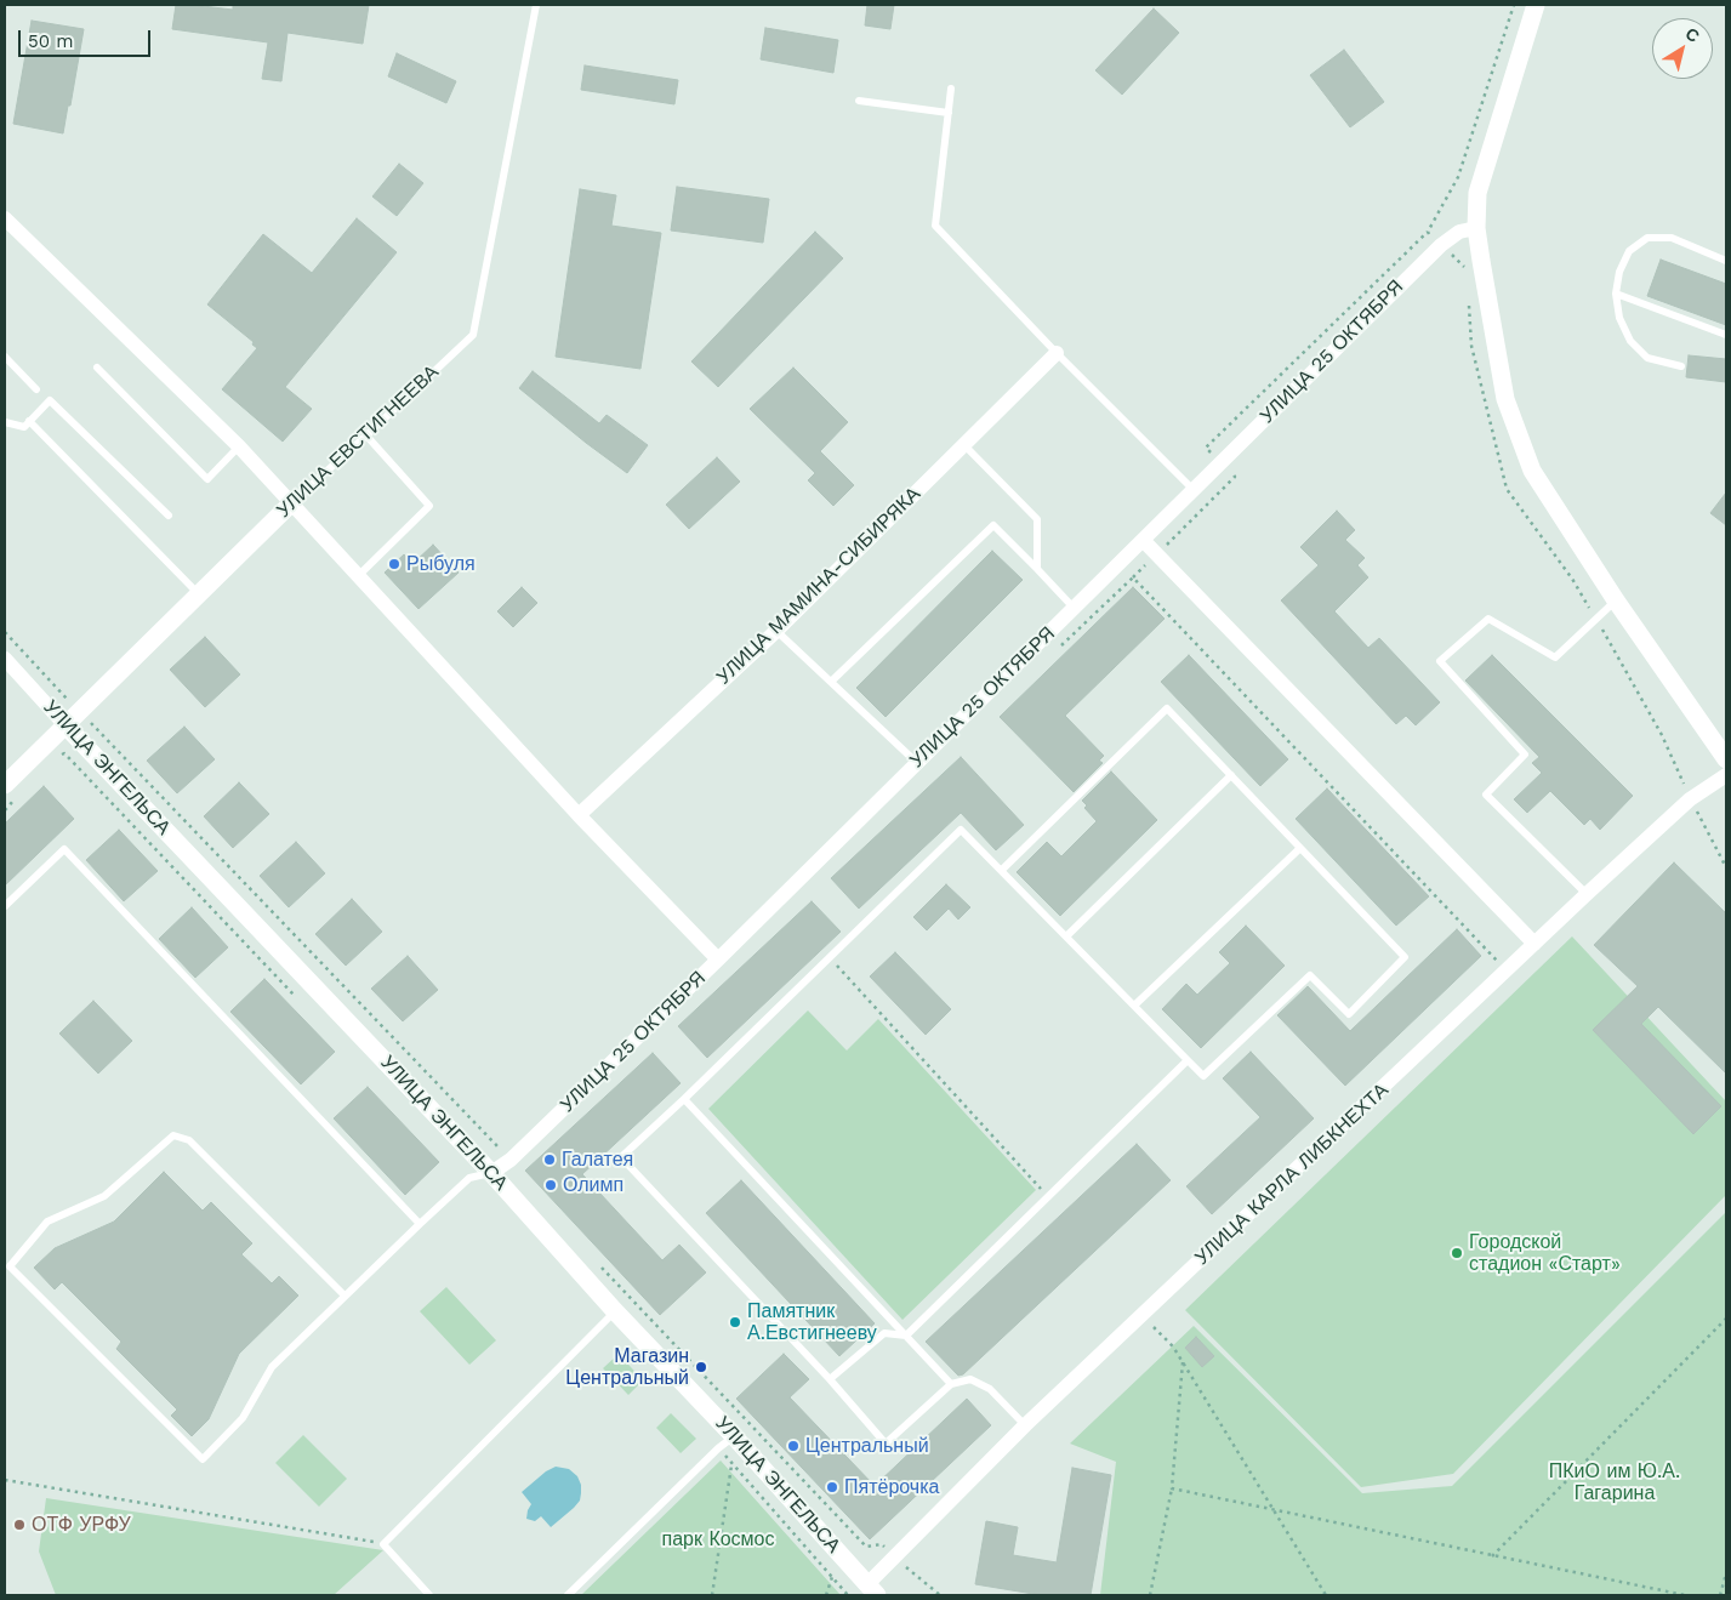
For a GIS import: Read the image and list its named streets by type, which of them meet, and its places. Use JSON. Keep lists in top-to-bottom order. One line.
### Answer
{"streets":{"main road":["УЛИЦА ЕВСТИГНЕЕВА","УЛИЦА ЭНГЕЛЬСА"],"street":["УЛИЦА 25 ОКТЯБРЯ","УЛИЦА МАМИНА-СИБИРЯКА","УЛИЦА КАРЛА ЛИБКНЕХТА"]},"crossings":[["УЛИЦА 25 ОКТЯБРЯ","УЛИЦА ЭНГЕЛЬСА"],["УЛИЦА ЕВСТИГНЕЕВА","УЛИЦА ЭНГЕЛЬСА"],["УЛИЦА ЭНГЕЛЬСА","УЛИЦА КАРЛА ЛИБКНЕХТА"]],"parks":["ПКиО им Ю.А. Гагарина","парк Космос"],"places":["Рыбуля","Галатея","Олимп","Городской стадион «Старт»","Памятник А.Евстигнееву","Магазин Центральный","Центральный","Пятёрочка","ОТФ УРФУ"],"scale_bar":"50 m","north":"top right"}
